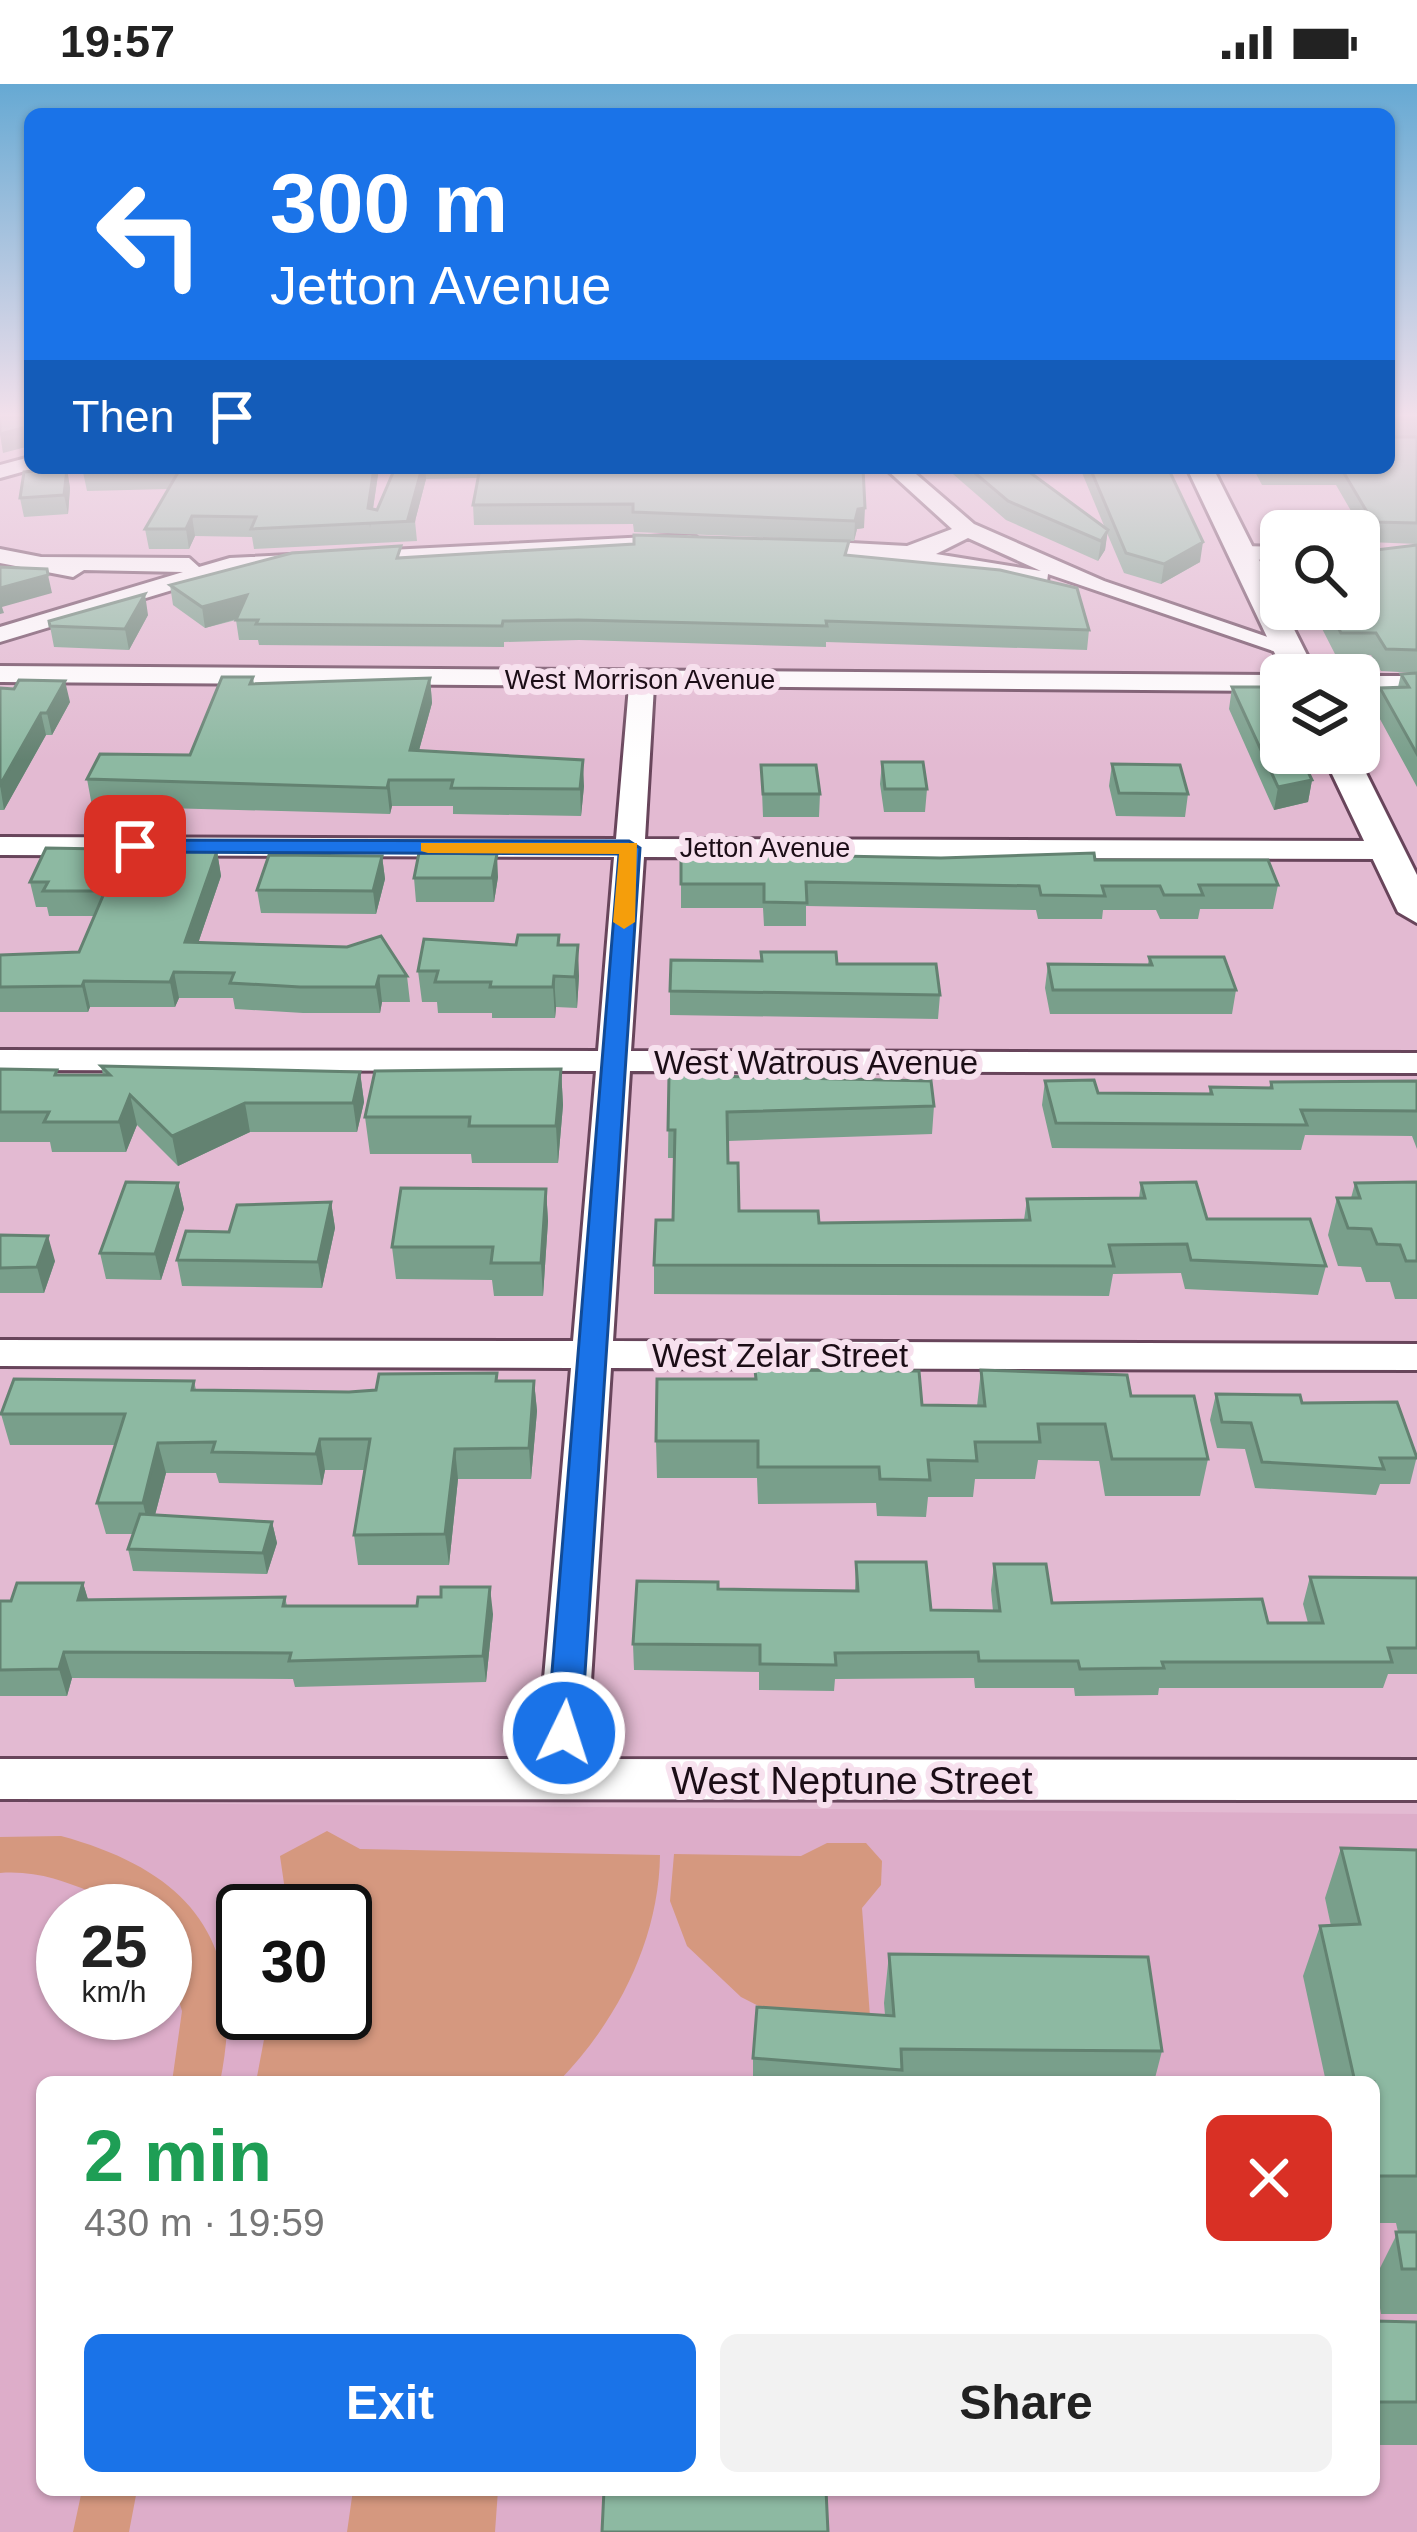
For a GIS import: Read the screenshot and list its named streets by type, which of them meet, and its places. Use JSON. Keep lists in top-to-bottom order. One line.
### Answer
{"streets":{"street":["West Morrison Avenue","Jetton Avenue","West Watrous Avenue","West Zelar Street","West Neptune Street"]},"page":{"status":"19:57","turn":["300 m","Jetton Avenue"],"then":"Then","speed":"25 km/h","limit":"30","heading":["2 min","430 m · 19:59"],"buttons":["Exit","Share"]}}
